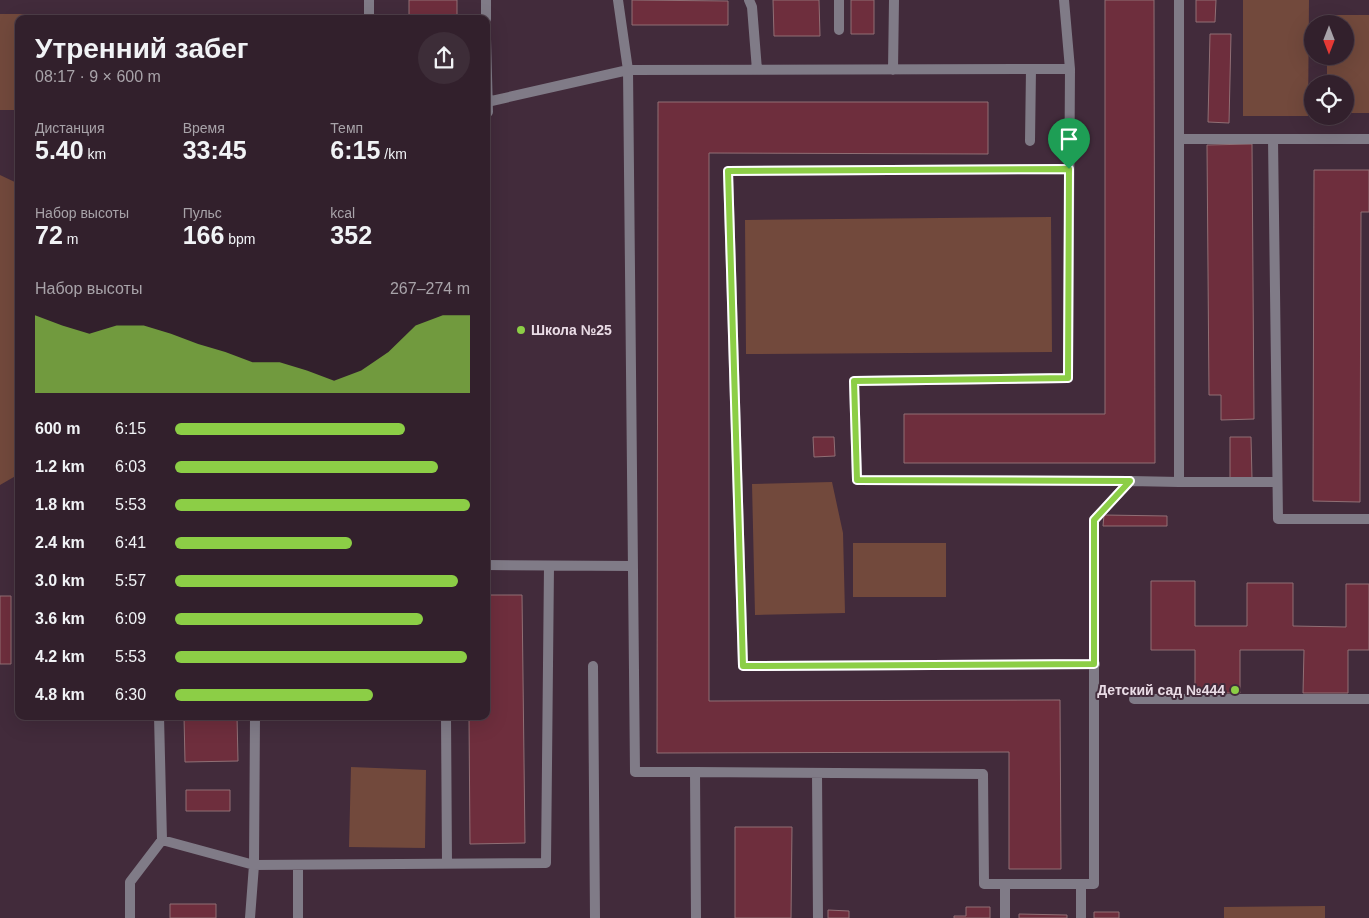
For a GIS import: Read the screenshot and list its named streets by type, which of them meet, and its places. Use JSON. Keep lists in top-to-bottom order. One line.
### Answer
{"places":["Школа №25","Детский сад №444"],"north":"bottom","page":{"heading":["Утренний забег","08:17 · 9 × 600 m"],"stats":[["Дистанция","5.40 km"],["Время","33:45"],["Темп","6:15 /km"],["Набор высоты","72 m"],["Пульс","166 bpm"],["kcal","352"]],"chart":["Набор высоты","267–274 m"],"list":[{"name":"600 m","note":"6:15"},{"name":"1.2 km","note":"6:03"},{"name":"1.8 km","note":"5:53"},{"name":"2.4 km","note":"6:41"},{"name":"3.0 km","note":"5:57"},{"name":"3.6 km","note":"6:09"},{"name":"4.2 km","note":"5:53"},{"name":"4.8 km","note":"6:30"}]}}
